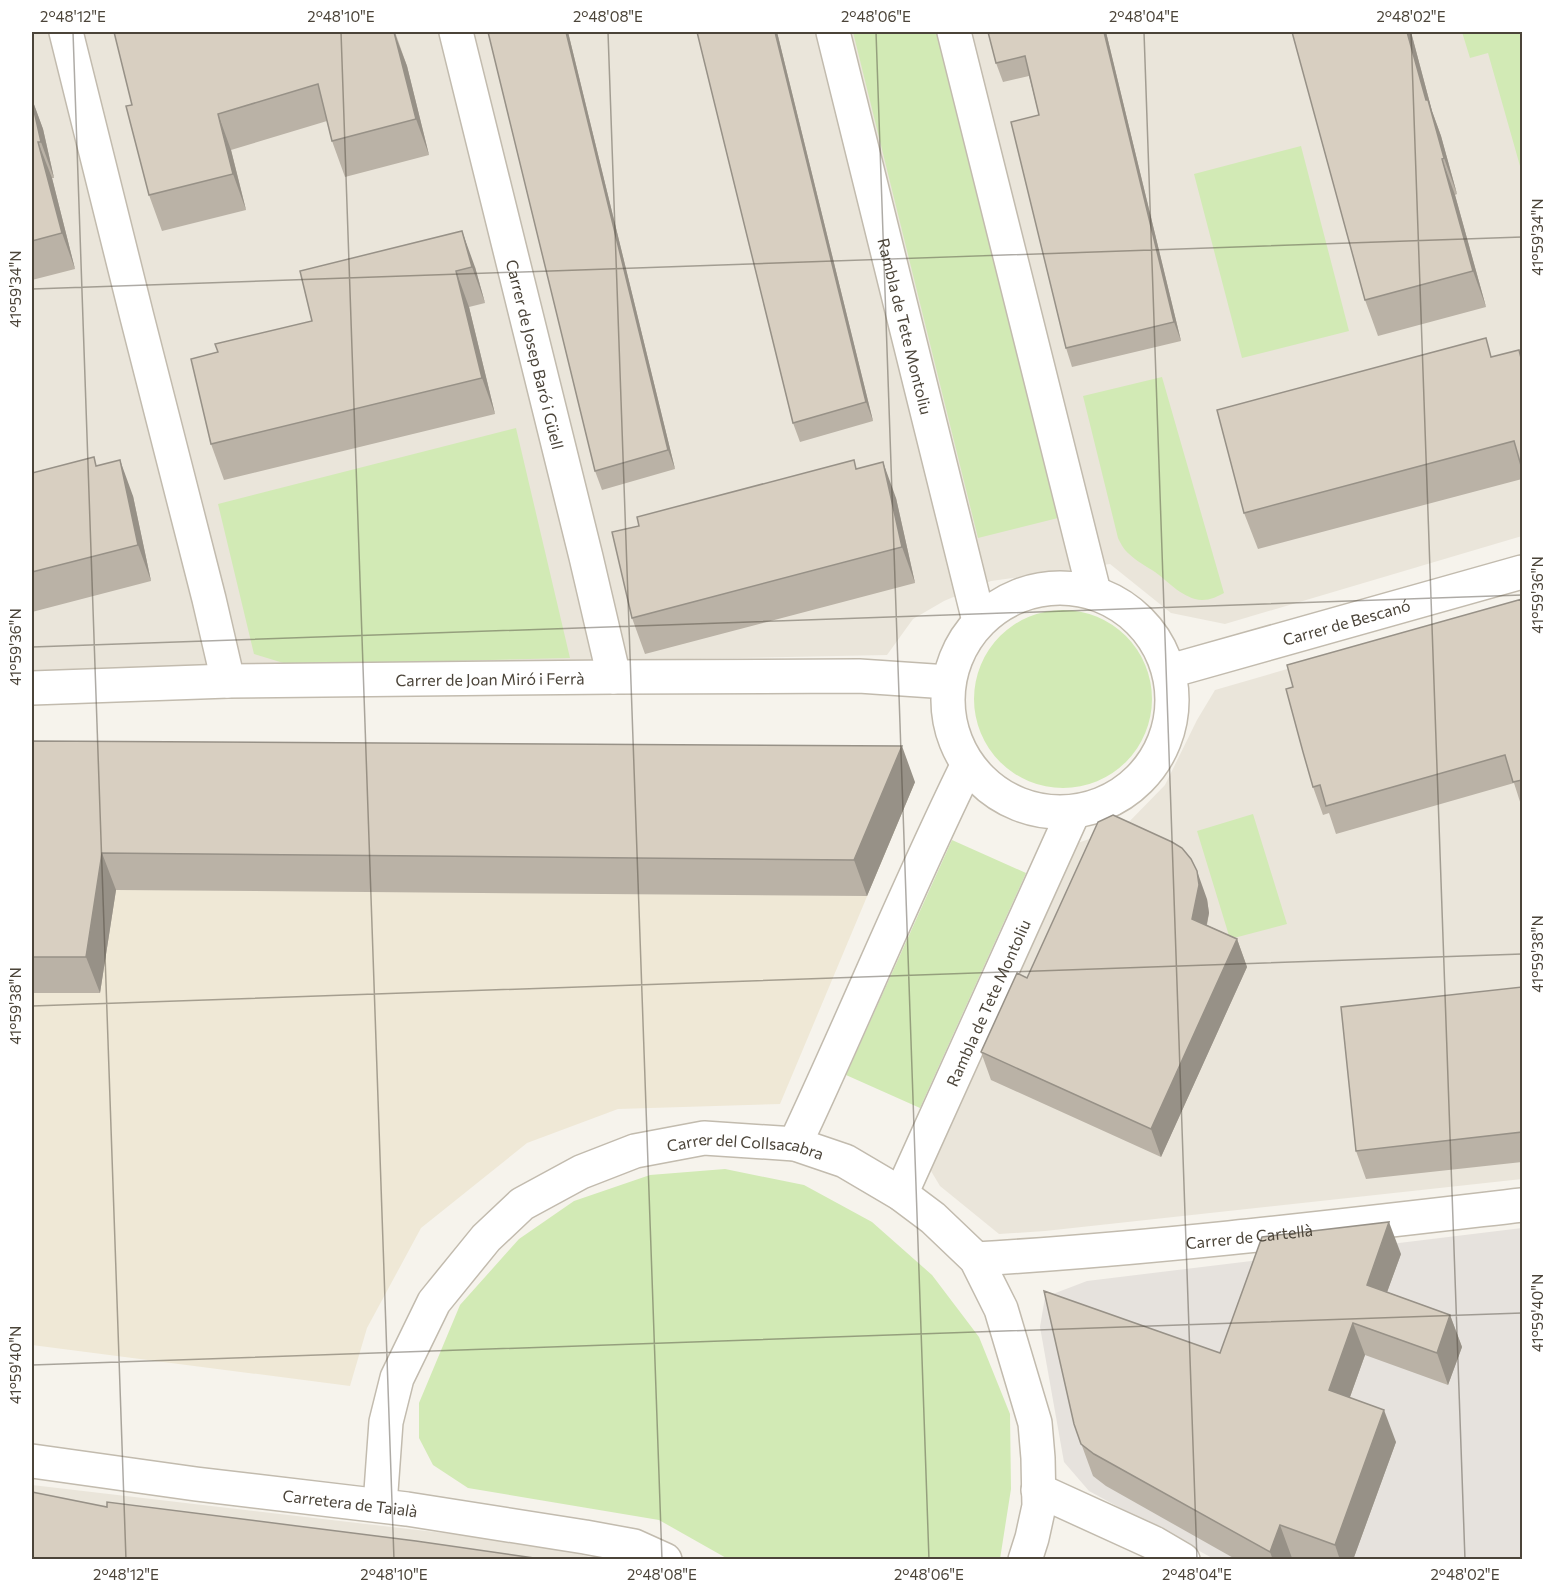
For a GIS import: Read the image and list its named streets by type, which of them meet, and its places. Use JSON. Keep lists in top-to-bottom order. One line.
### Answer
{"streets":{"street":["Rambla de Tete Montoliu","Carrer de Josep Baró i Güell","Carrer de Bescanó","Carrer de Joan Miró i Ferrà","Carrer del Collsacabra","Carrer de Cartellà","Carretera de Taialà"]},"crossings":[["Rambla de Tete Montoliu","Carrer del Collsacabra"],["Carrer de Josep Baró i Güell","Carrer de Joan Miró i Ferrà"],["Carrer del Collsacabra","Carrer de Cartellà"],["Carrer del Collsacabra","Carretera de Taialà"]],"coordinates":["2°48'12\"E","2°48'10\"E","2°48'08\"E","2°48'06\"E","2°48'04\"E","2°48'02\"E","41°59'34\"N","41°59'36\"N","41°59'38\"N","41°59'40\"N"]}
